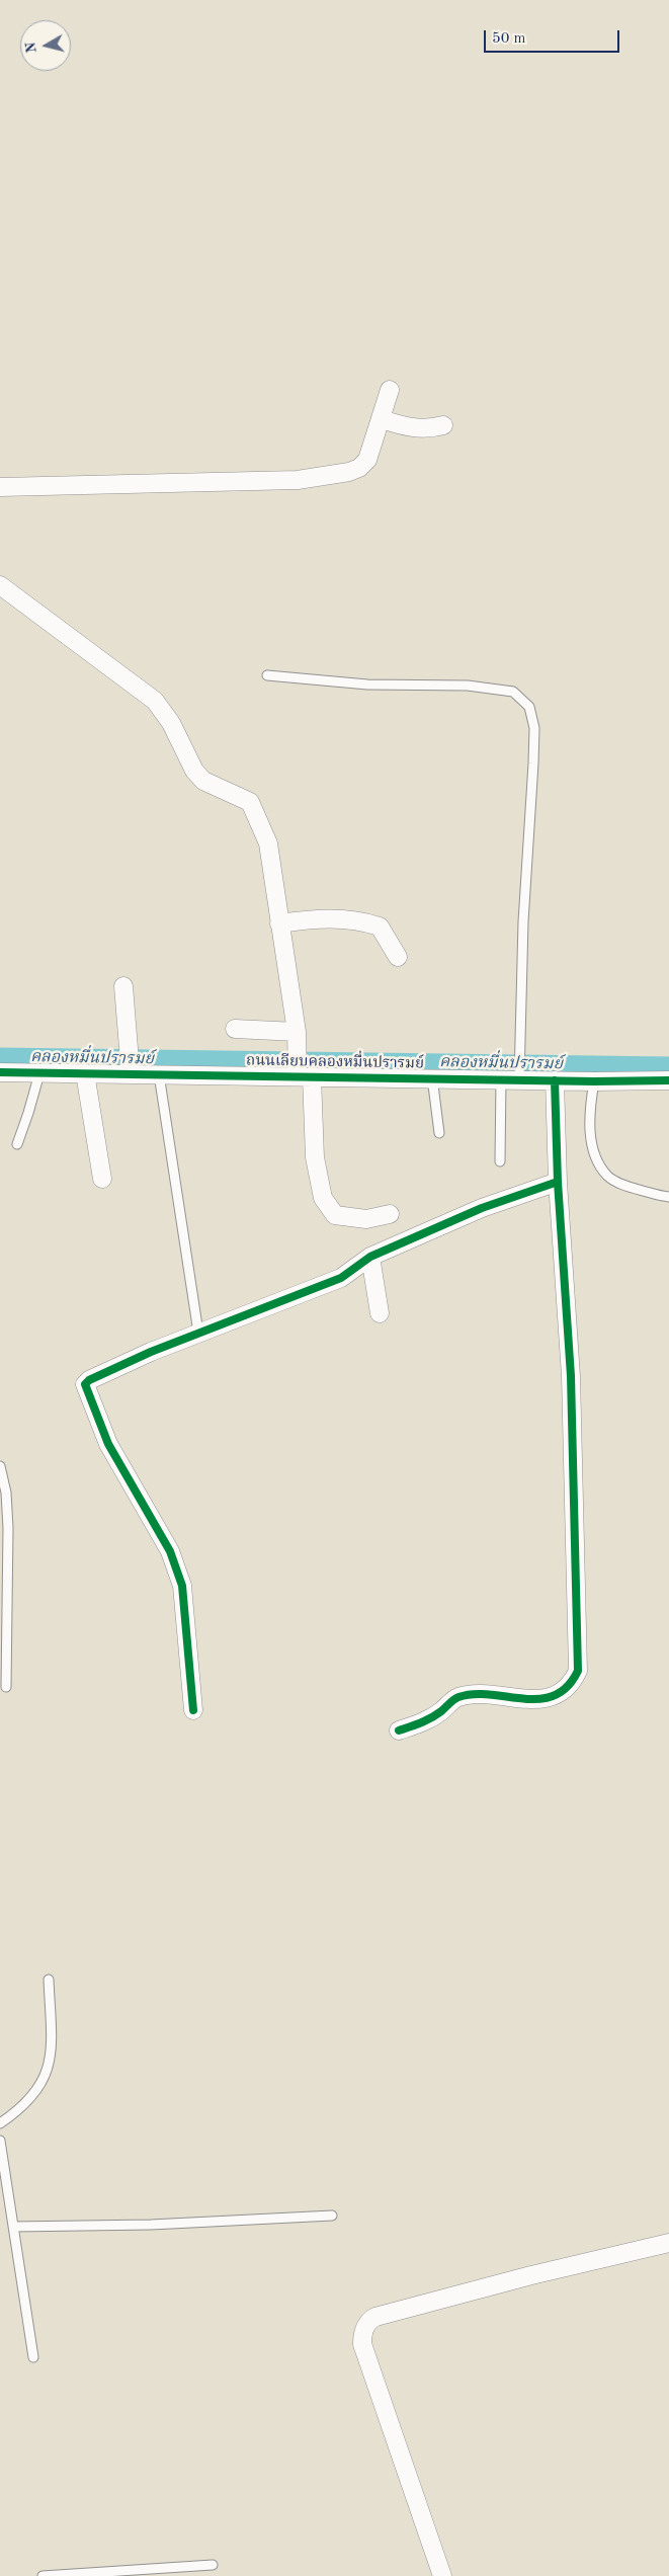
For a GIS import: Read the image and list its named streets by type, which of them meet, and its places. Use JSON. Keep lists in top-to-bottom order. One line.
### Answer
{"streets":{"street":["ถนนเลียบคลองหมื่นปรารมย์"]},"water":["คลองหมื่นปรารมย์"],"scale_bar":"50 m","north":"left"}
